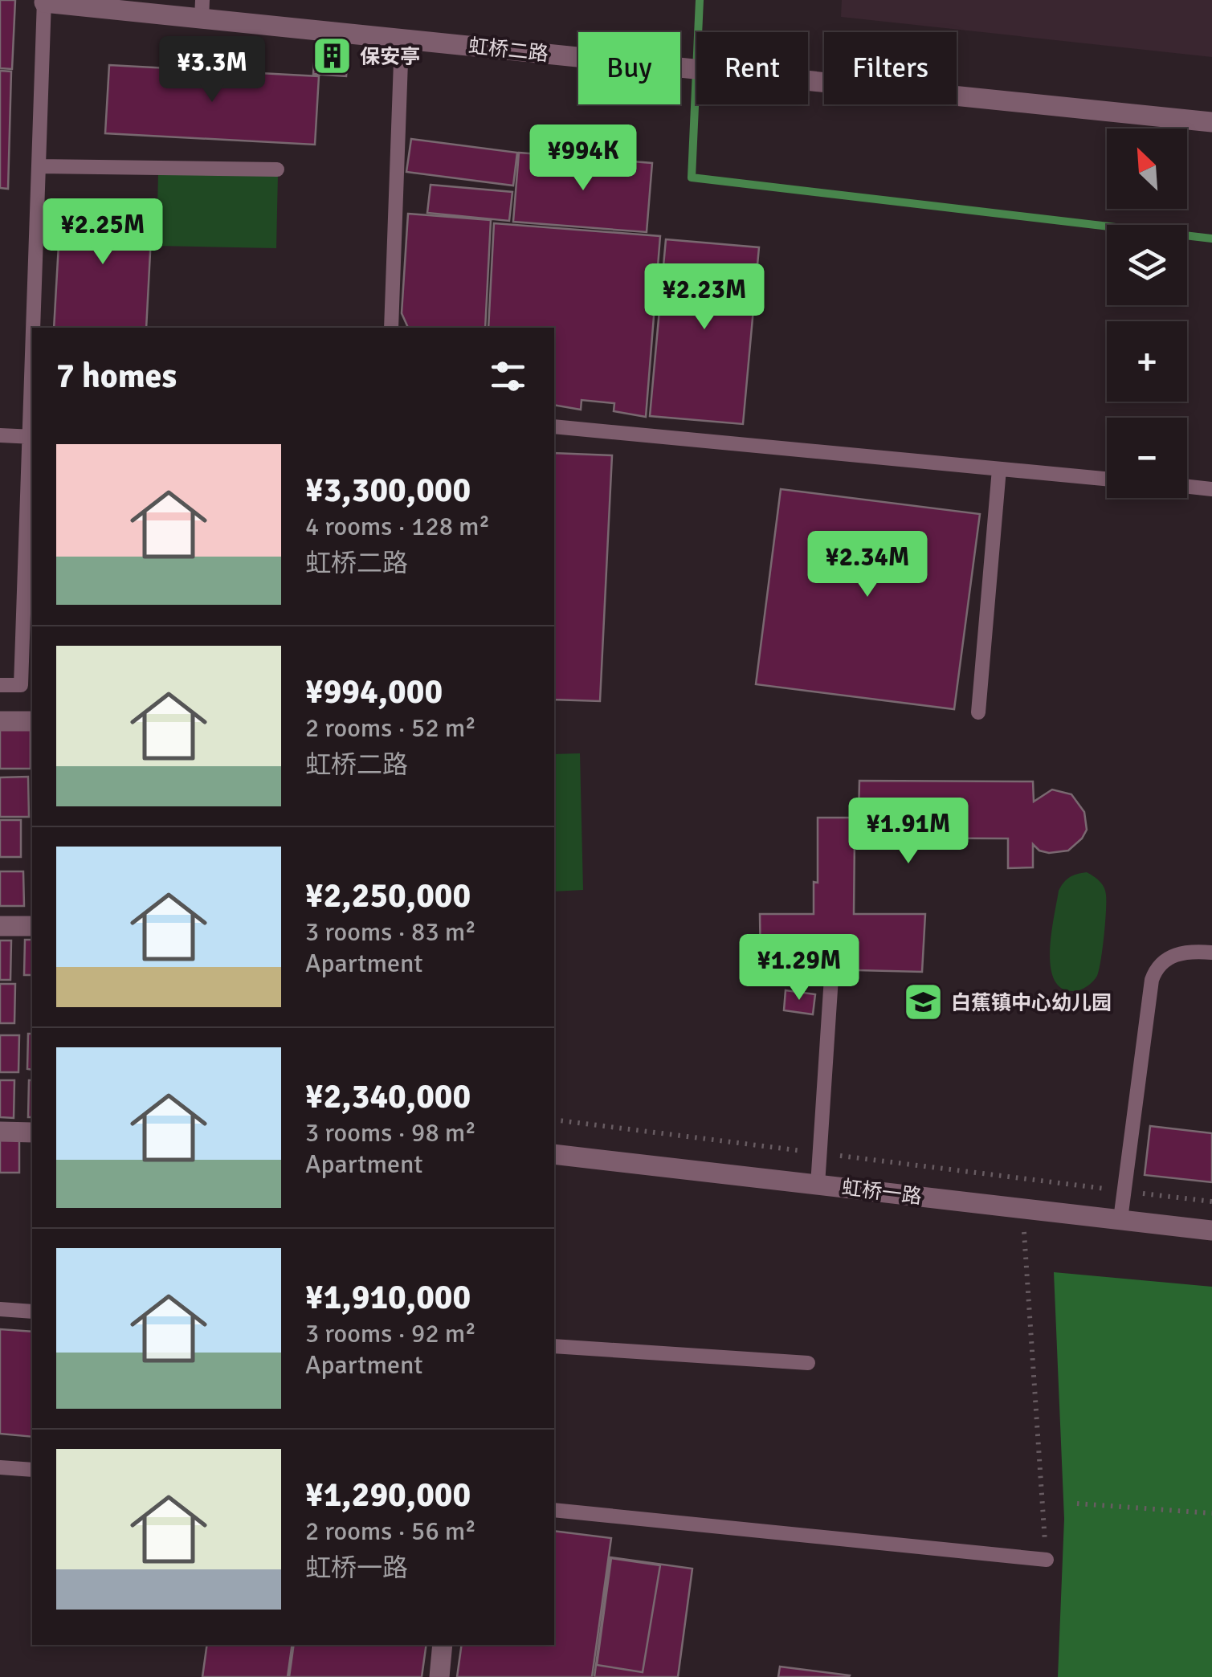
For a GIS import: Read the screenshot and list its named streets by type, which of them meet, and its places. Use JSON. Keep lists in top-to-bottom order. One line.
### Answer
{"streets":{"street":["虹桥二路","虹桥一路"]},"places":{"building":["保安亭"],"school or university":["白蕉镇中心幼儿园"]},"north":"top left","page":{"chip":["Buy","Rent","Filters"],"price":["¥3.3M","¥994K","¥2.25M","¥2.23M","¥2.34M","¥1.91M","¥1.29M"],"map_buttons":["+","−"],"heading":"7 homes","list":[{"name":"¥3,300,000","note":"4 rooms · 128 m² · 虹桥二路"},{"name":"¥994,000","note":"2 rooms · 52 m² · 虹桥二路"},{"name":"¥2,250,000","note":"3 rooms · 83 m² · Apartment"},{"name":"¥2,340,000","note":"3 rooms · 98 m² · Apartment"},{"name":"¥1,910,000","note":"3 rooms · 92 m² · Apartment"},{"name":"¥1,290,000","note":"2 rooms · 56 m² · 虹桥一路"}]}}
